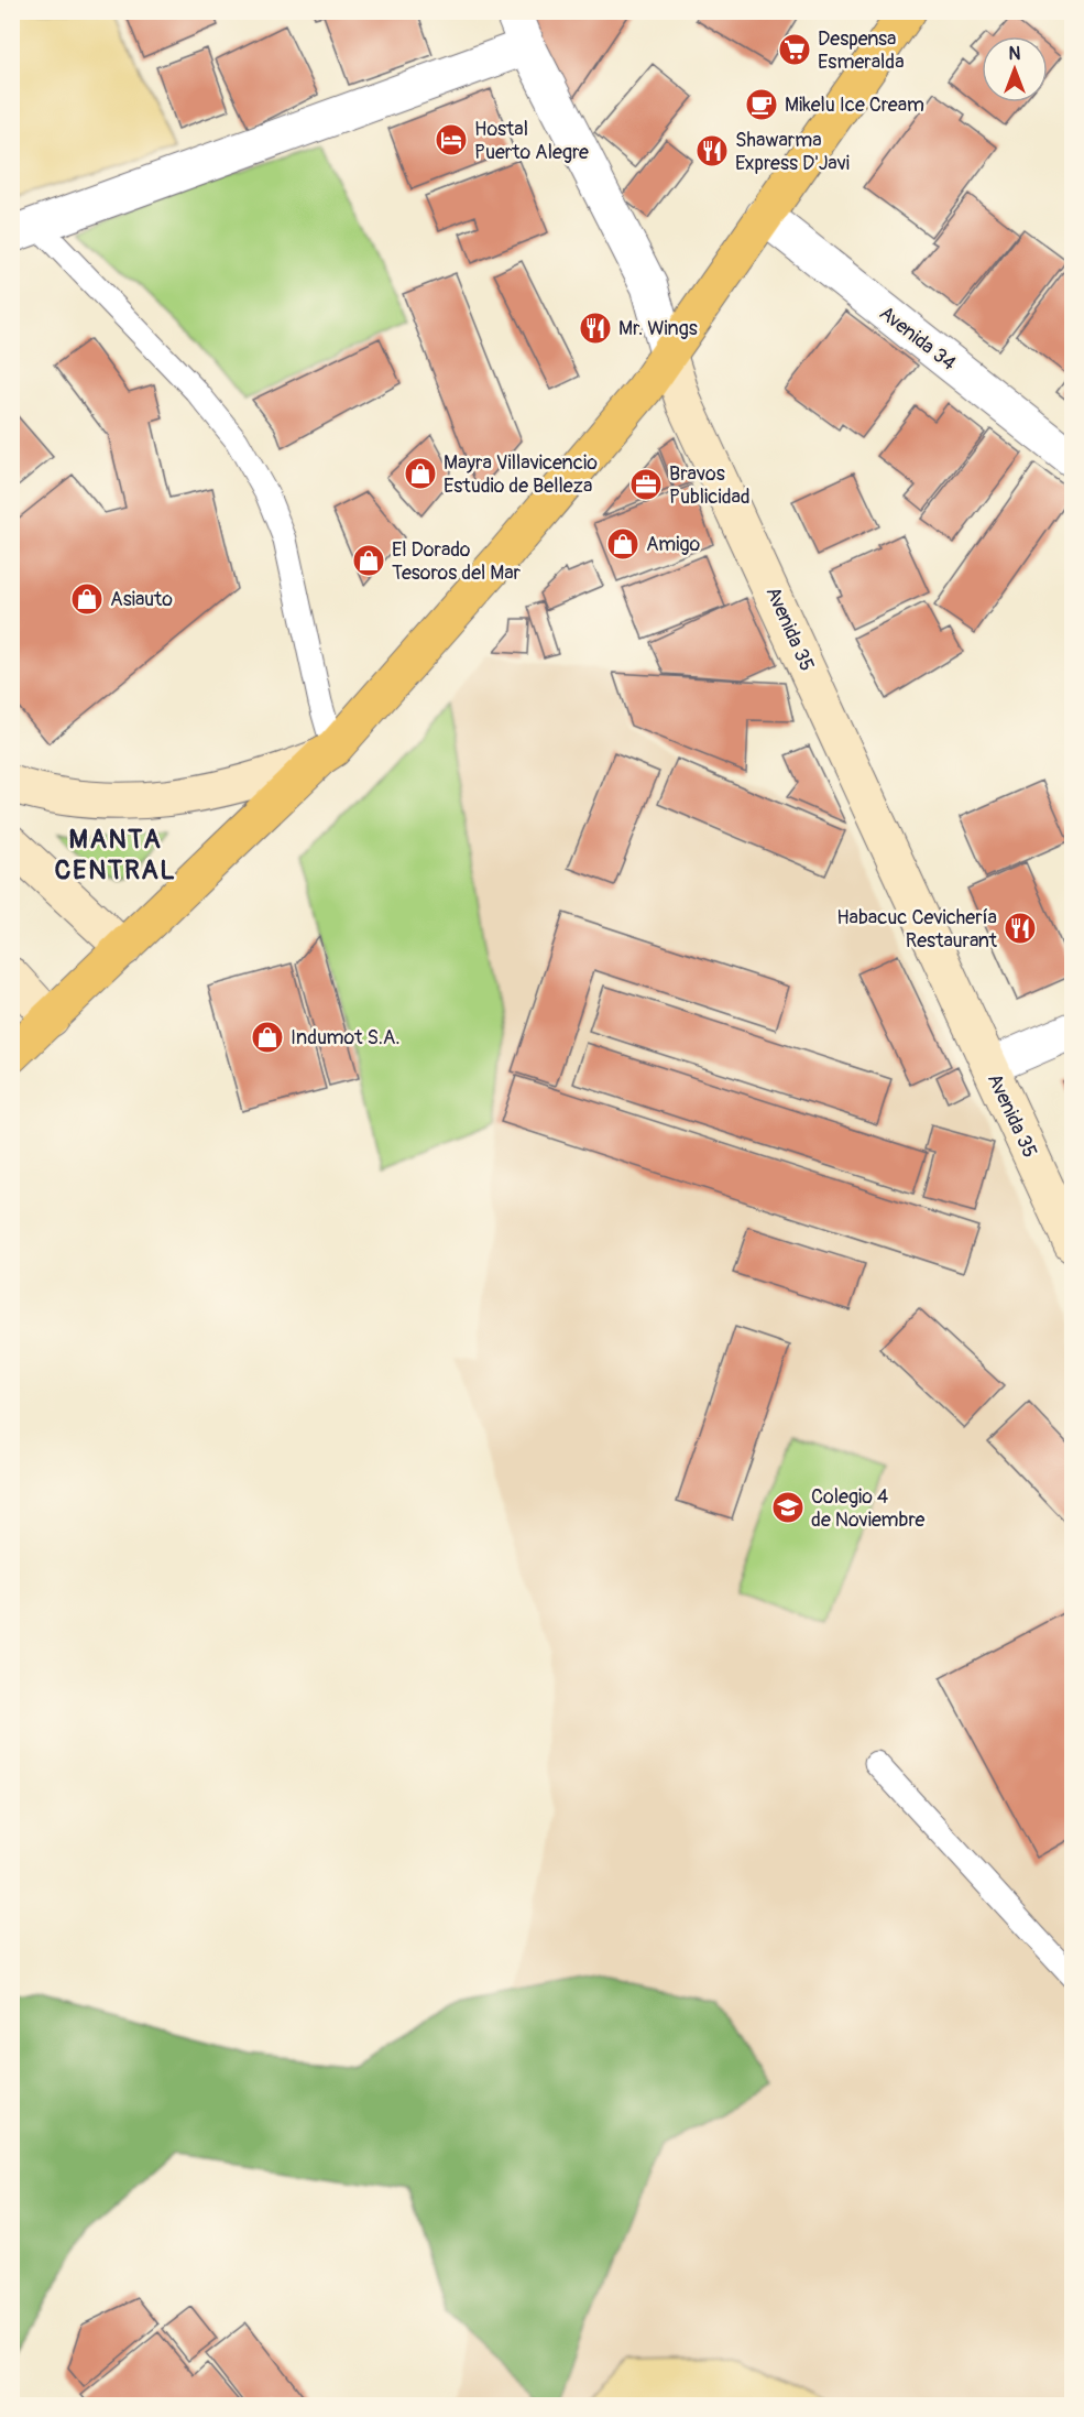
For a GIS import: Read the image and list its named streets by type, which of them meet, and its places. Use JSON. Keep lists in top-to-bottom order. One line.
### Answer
{"streets":{"street":["Avenida 34","Avenida 35"]},"districts":["MANTA CENTRAL"],"places":{"supermarket":["Despensa Esmeralda"],"cafe":["Mikelu Ice Cream"],"hotel":["Hostal Puerto Alegre"],"restaurant":["Shawarma Express D'Javi","Mr. Wings","Habacuc Cevichería Restaurant"],"shop":["Mayra Villavicencio Estudio de Belleza","Amigo","El Dorado Tesoros del Mar","Asiauto","Indumot S.A."],"office":["Bravos Publicidad"],"school or university":["Colegio 4 de Noviembre"]},"north":"top"}
